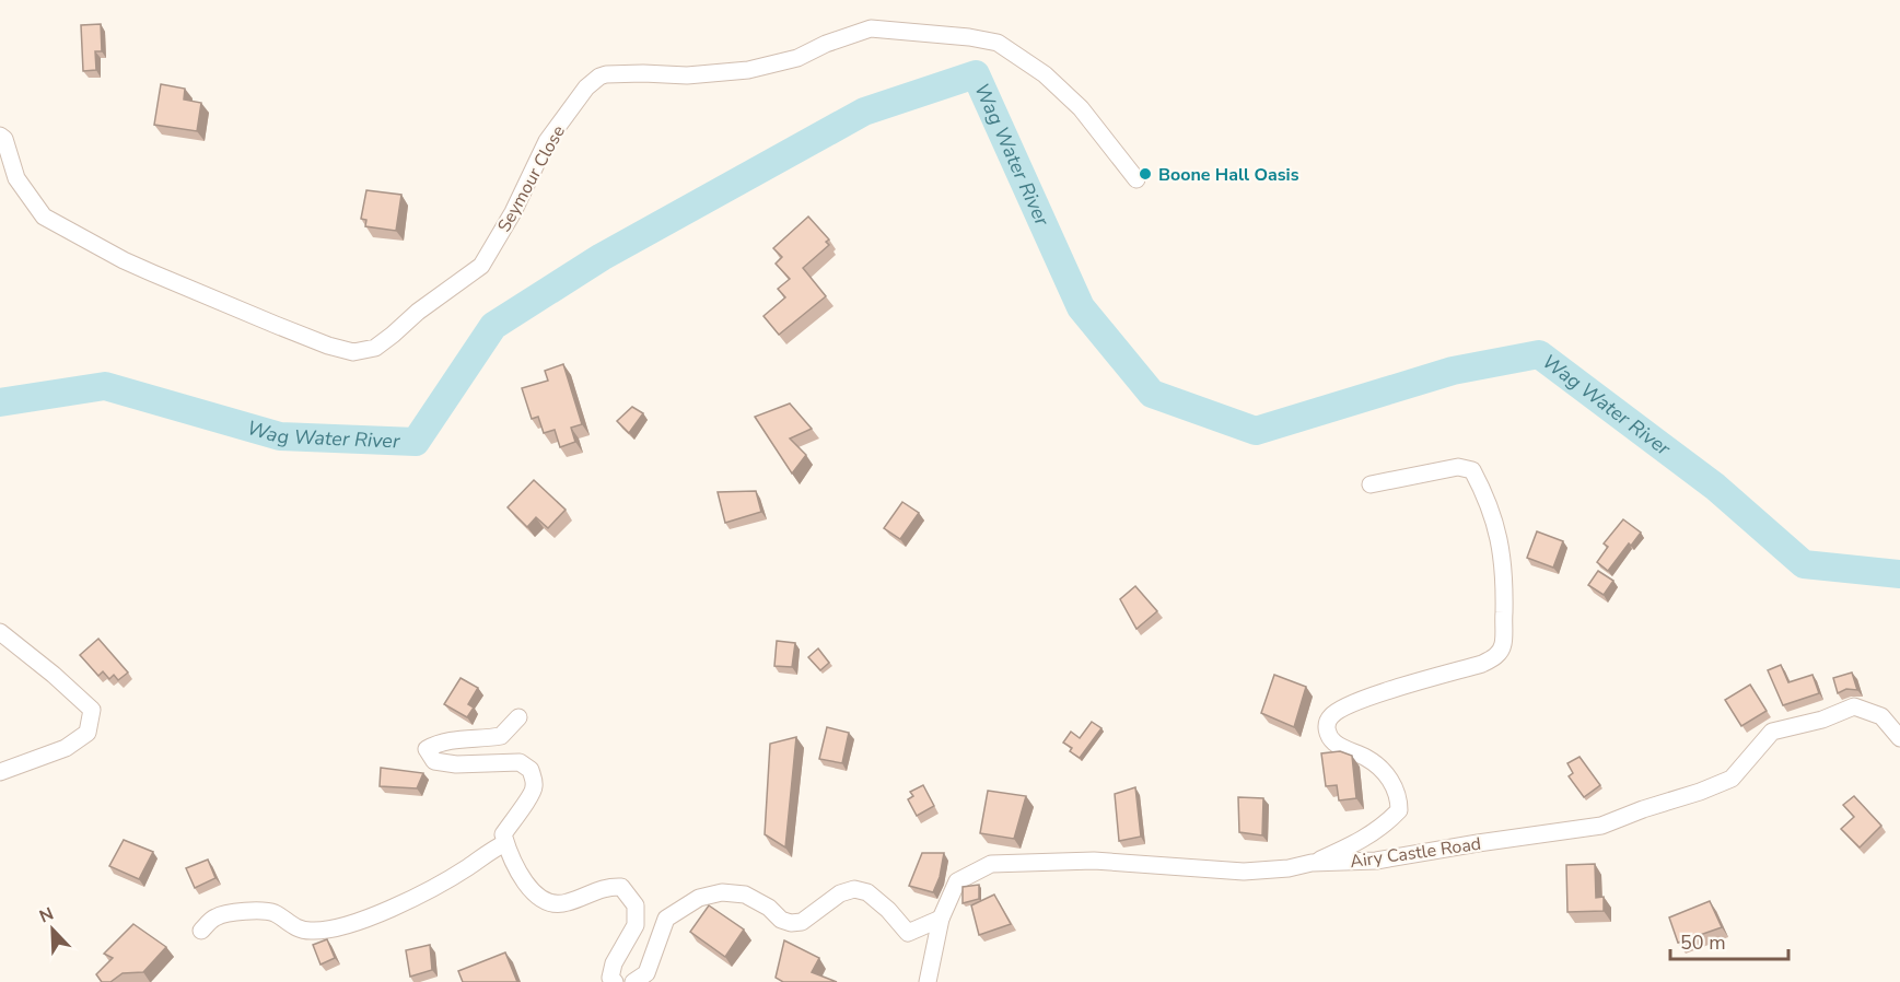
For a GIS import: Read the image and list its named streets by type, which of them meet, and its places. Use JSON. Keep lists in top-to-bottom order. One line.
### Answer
{"streets":{"street":["Seymour Close","Airy Castle Road"]},"water":["Wag Water River"],"places":["Boone Hall Oasis"],"scale_bar":"50 m","north":"top left"}
